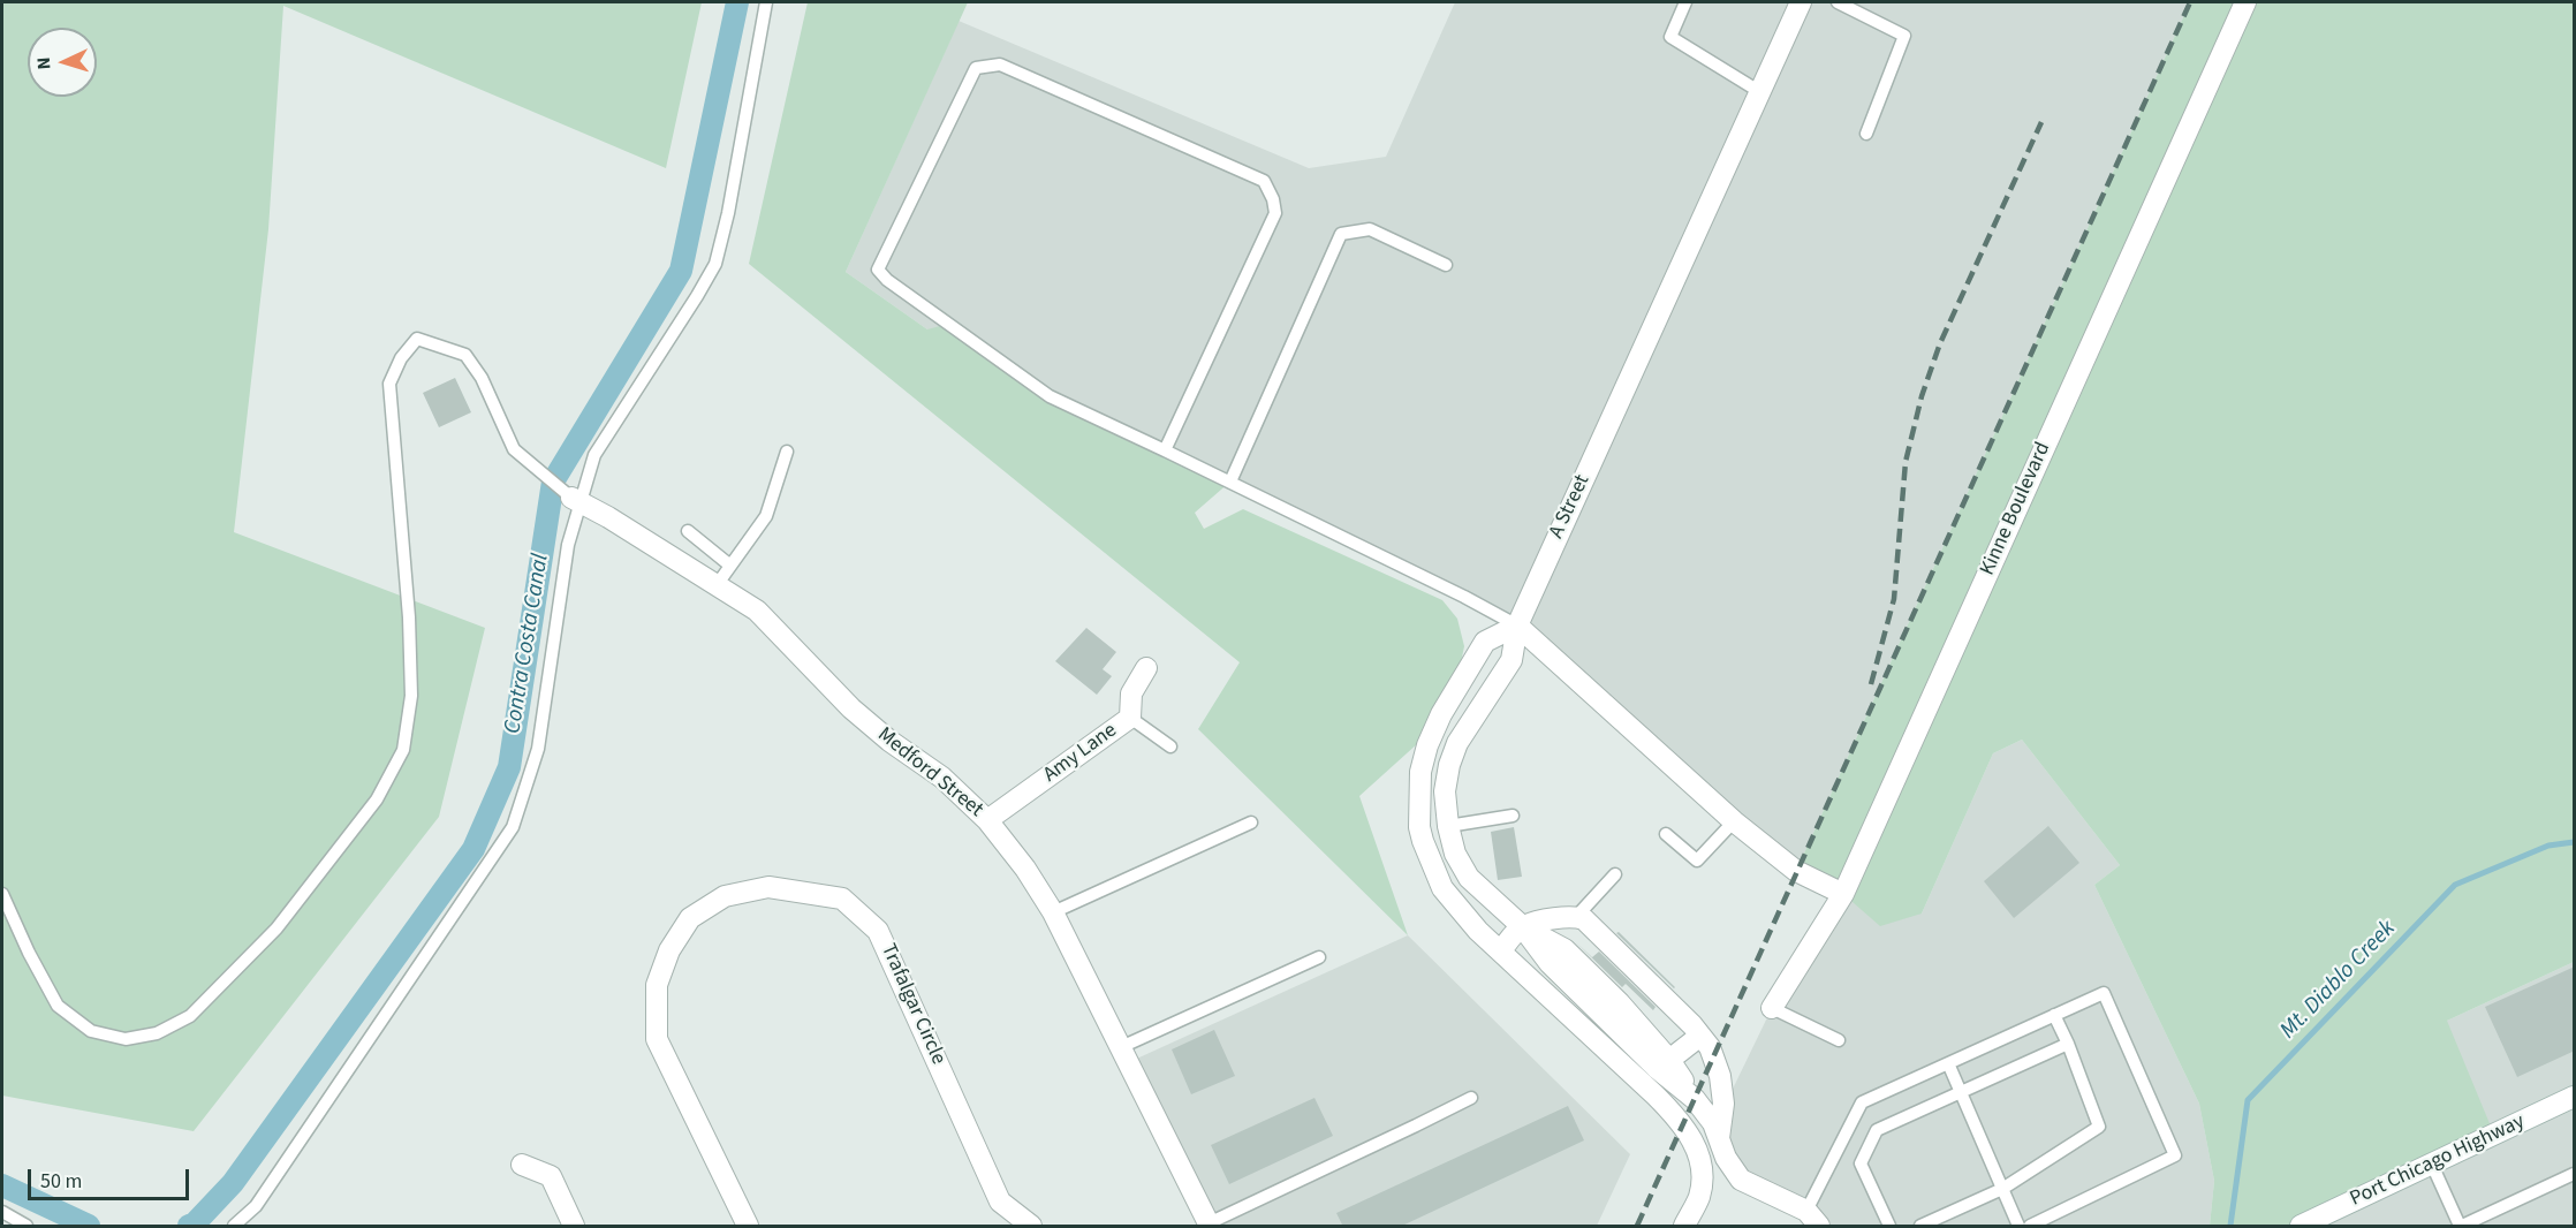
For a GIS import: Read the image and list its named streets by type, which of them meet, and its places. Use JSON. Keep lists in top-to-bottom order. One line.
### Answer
{"streets":{"street":["A Street","Kinne Boulevard","Amy Lane","Medford Street","Trafalgar Circle","Port Chicago Highway"]},"crossings":[["Amy Lane","Medford Street"]],"water":["Contra Costa Canal","Mt. Diablo Creek"],"scale_bar":"50 m","north":"left"}
